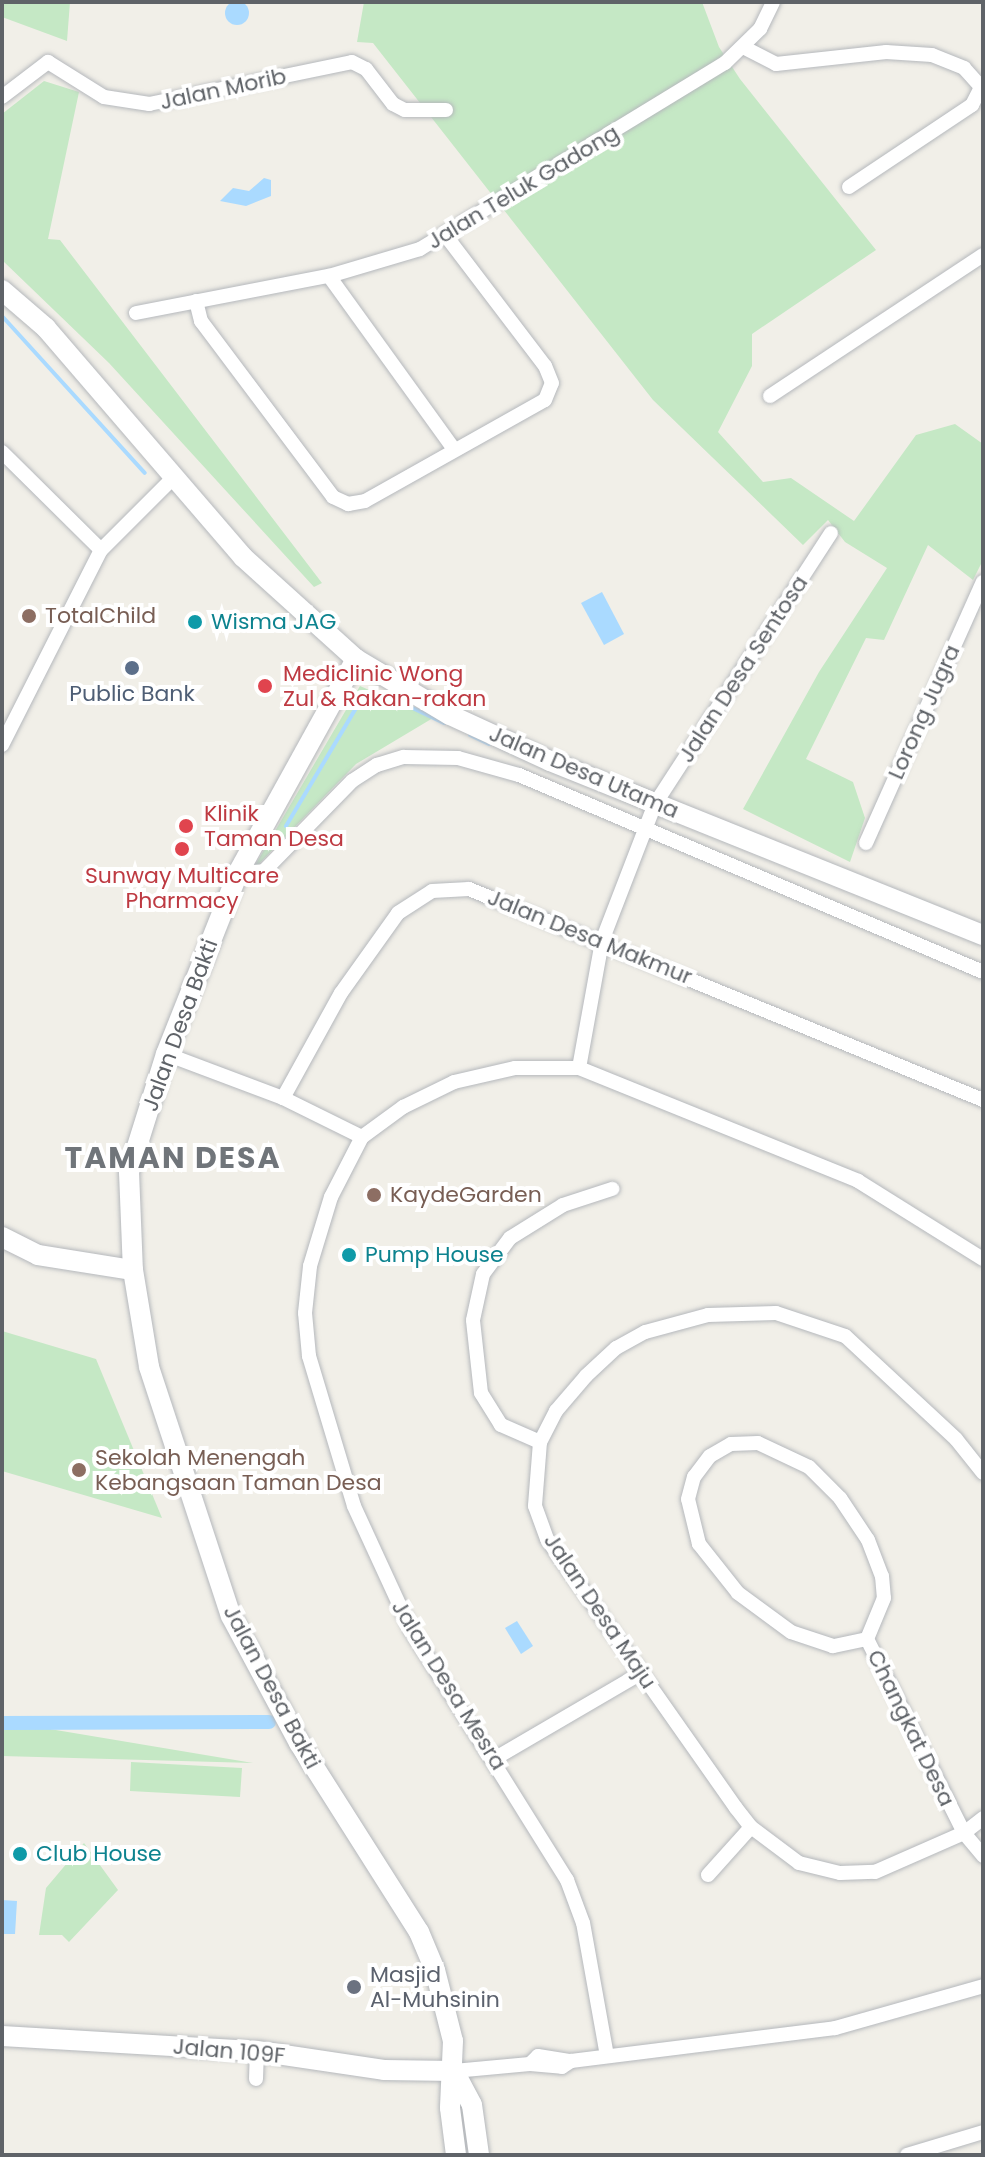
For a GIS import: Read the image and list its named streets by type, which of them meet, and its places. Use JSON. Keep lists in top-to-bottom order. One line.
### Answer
{"streets":{"street":["Jalan Morib","Jalan Teluk Gadong","Jalan Desa Sentosa","Lorong Jugra","Jalan Desa Utama","Jalan Desa Makmur","Jalan Desa Bakti","Jalan Desa Maju","Jalan Desa Mesra","Changkat Desa","Jalan 109F"]},"crossings":[["Jalan Desa Sentosa","Jalan Desa Utama"],["Jalan Desa Sentosa","Jalan Desa Makmur"],["Jalan Desa Sentosa","Jalan Desa Mesra"],["Jalan Desa Utama","Jalan Desa Bakti"],["Jalan Desa Bakti","Jalan 109F"],["Jalan Desa Maju","Changkat Desa"]],"districts":["TAMAN DESA"],"places":["TotalChild","Wisma JAG","Public Bank","Mediclinic Wong Zul & Rakan-rakan","Klinik Taman Desa","Sunway Multicare Pharmacy","KaydeGarden","Pump House","Sekolah Menengah Kebangsaan Taman Desa","Club House","Masjid Al-Muhsinin"]}
